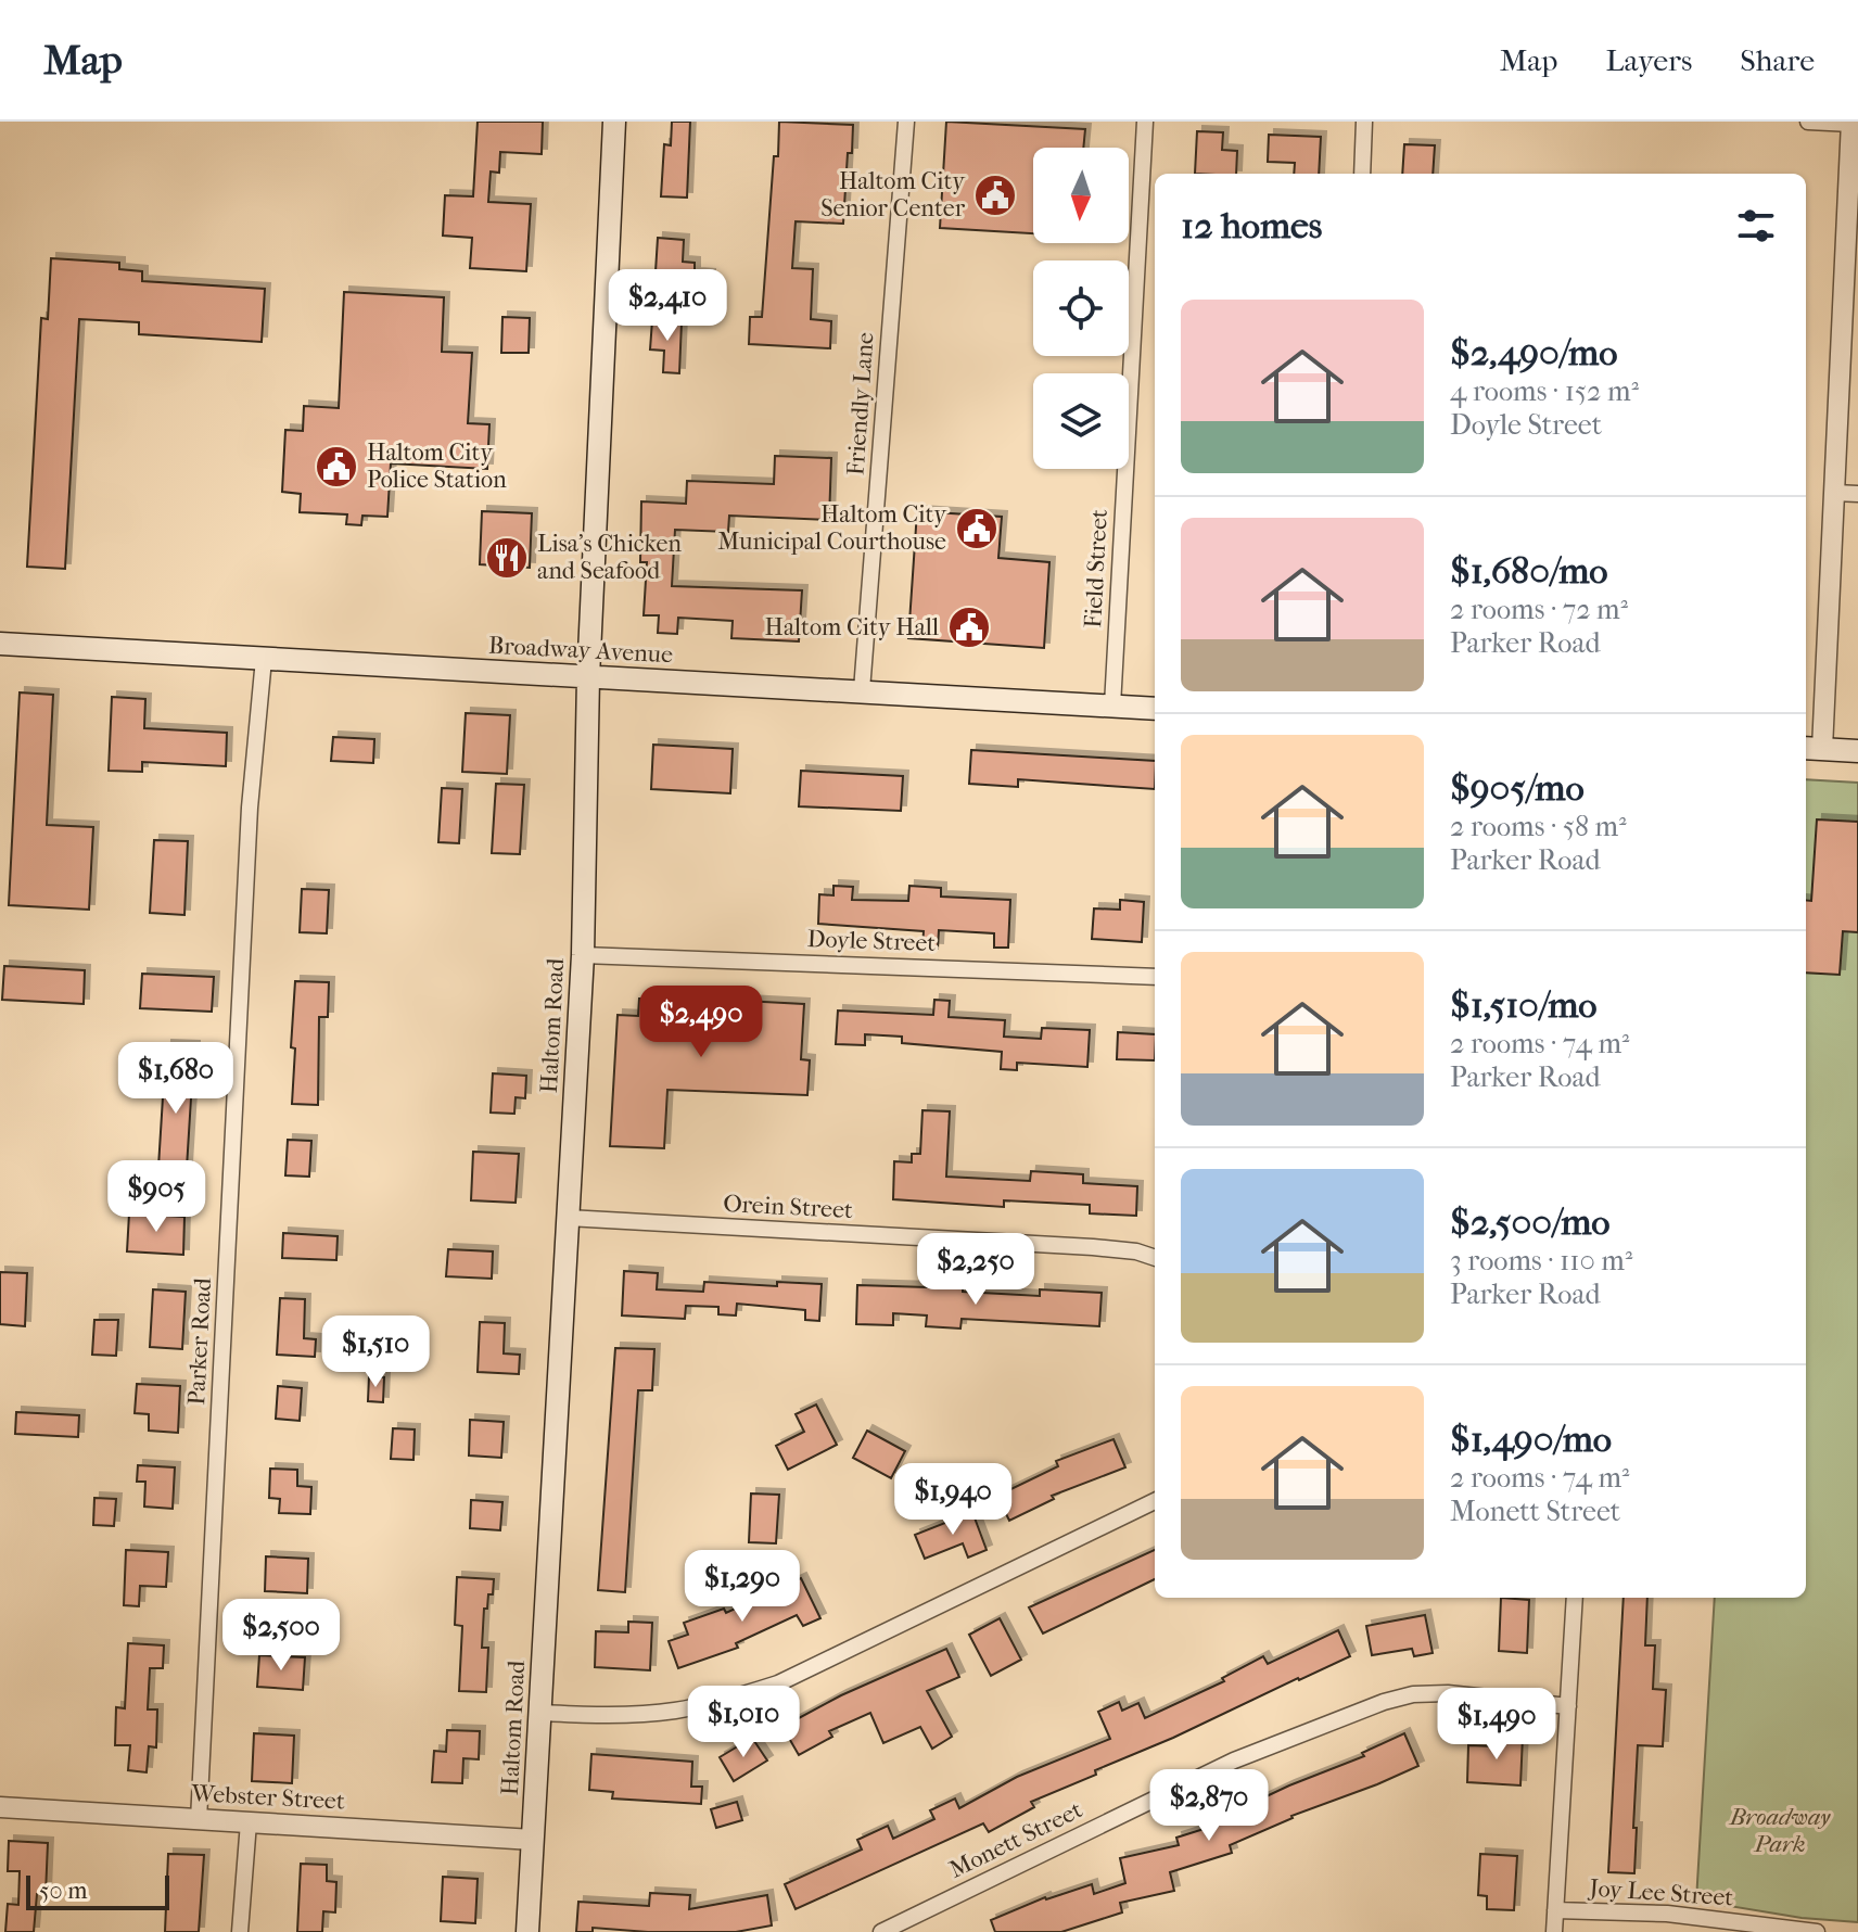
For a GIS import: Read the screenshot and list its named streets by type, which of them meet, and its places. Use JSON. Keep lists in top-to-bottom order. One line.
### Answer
{"streets":{"main road":["Broadway Avenue","Haltom Road"],"street":["Friendly Lane","Field Street","Doyle Street","Orein Street","Parker Road","Webster Street","Monett Street","Joy Lee Street"]},"crossings":[["Friendly Lane","Broadway Avenue"],["Field Street","Broadway Avenue"],["Broadway Avenue","Haltom Road"],["Broadway Avenue","Parker Road"],["Doyle Street","Haltom Road"],["Haltom Road","Orein Street"],["Haltom Road","Webster Street"],["Parker Road","Webster Street"]],"parks":["Broadway Park"],"places":{"public building":["Haltom City Senior Center","Haltom City Police Station","Haltom City Municipal Courthouse","Haltom City Hall"],"restaurant":["Lisa's Chicken and Seafood"]},"scale_bar":"50 m","north":"bottom","page":{"header":"Map","nav":["Map","Layers","Share"],"heading":"12 homes","price":["$2,410","$2,490","$1,680","$905","$2,250","$1,510","$1,940","$1,290","$2,500","$1,010","$1,490","$2,870"],"list":[{"name":"$2,490/mo","note":"4 rooms · 152 m² · Doyle Street"},{"name":"$1,680/mo","note":"2 rooms · 72 m² · Parker Road"},{"name":"$905/mo","note":"2 rooms · 58 m² · Parker Road"},{"name":"$1,510/mo","note":"2 rooms · 74 m² · Parker Road"},{"name":"$2,500/mo","note":"3 rooms · 110 m² · Parker Road"},{"name":"$1,490/mo","note":"2 rooms · 74 m² · Monett Street"}],"scale":"50 m"}}
